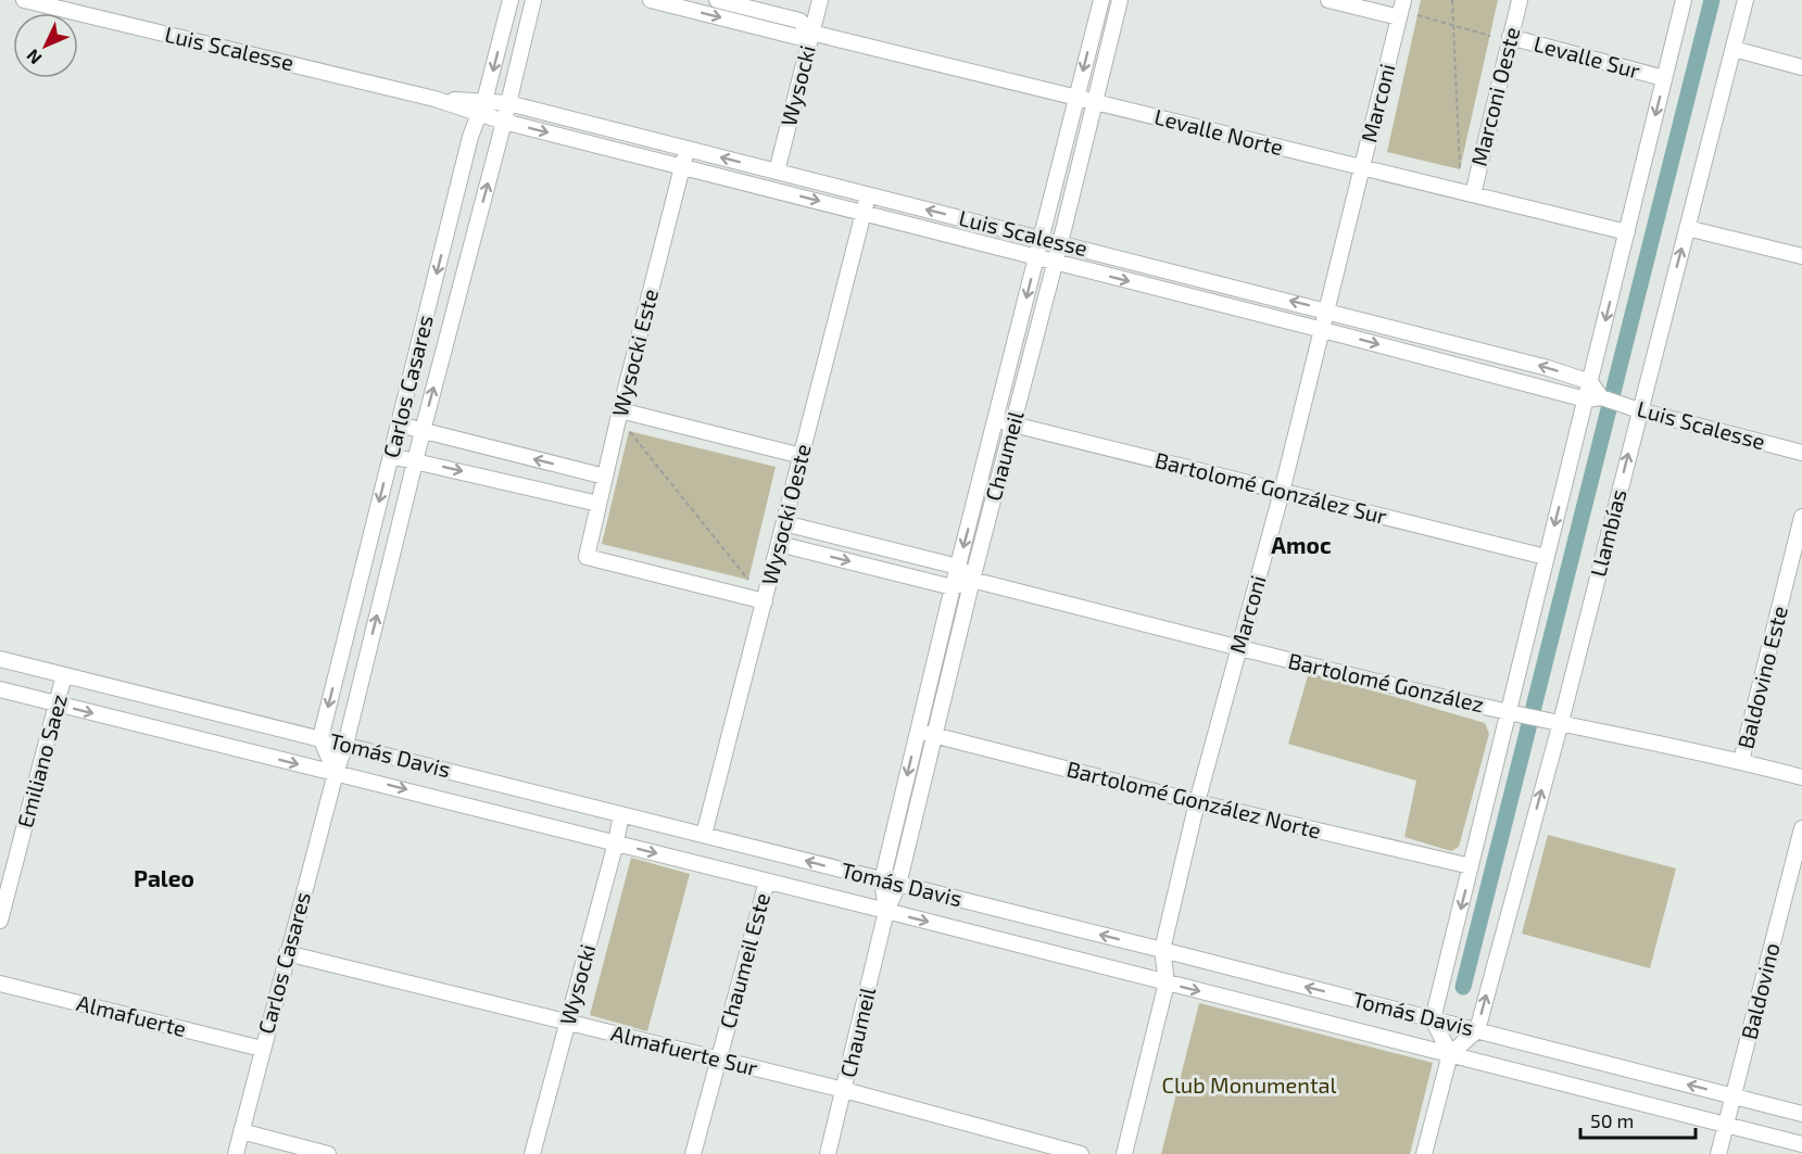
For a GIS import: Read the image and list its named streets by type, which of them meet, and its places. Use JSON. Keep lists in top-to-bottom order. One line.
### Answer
{"streets":{"street":["Luis Scalesse","Levalle Sur","Wysocki","Marconi Oeste","Marconi","Levalle Norte","Wysocki Este","Carlos Casares","Chaumeil","Bartolomé González Sur","Wysocki Oeste","Llambías","Baldovino Este","Bartolomé González","Tomás Davis","Emiliano Saez","Bartolomé González Norte","Chaumeil Este","Baldovino","Almafuerte","Almafuerte Sur"]},"crossings":[["Luis Scalesse","Wysocki"],["Luis Scalesse","Marconi"],["Luis Scalesse","Wysocki Este"],["Luis Scalesse","Carlos Casares"],["Luis Scalesse","Chaumeil"],["Luis Scalesse","Wysocki Oeste"],["Luis Scalesse","Llambías"],["Levalle Sur","Marconi Oeste"],["Wysocki","Levalle Norte"],["Wysocki","Tomás Davis"],["Wysocki","Almafuerte Sur"],["Marconi Oeste","Levalle Norte"],["Marconi","Levalle Norte"],["Marconi","Bartolomé González Sur"],["Marconi","Bartolomé González"],["Marconi","Tomás Davis"],["Marconi","Bartolomé González Norte"],["Levalle Norte","Chaumeil"],["Wysocki Este","Wysocki Oeste"],["Carlos Casares","Tomás Davis"],["Carlos Casares","Almafuerte"],["Carlos Casares","Almafuerte Sur"],["Chaumeil","Bartolomé González Sur"],["Chaumeil","Bartolomé González"],["Chaumeil","Tomás Davis"],["Chaumeil","Bartolomé González Norte"],["Chaumeil","Almafuerte Sur"],["Wysocki Oeste","Bartolomé González"],["Wysocki Oeste","Tomás Davis"],["Llambías","Bartolomé González"],["Llambías","Tomás Davis"],["Baldovino Este","Bartolomé González"],["Tomás Davis","Emiliano Saez"],["Tomás Davis","Chaumeil Este"],["Tomás Davis","Baldovino"],["Chaumeil Este","Almafuerte Sur"]],"districts":["Amoc","Paleo"],"parks":["Club Monumental"],"scale_bar":"50 m","north":"bottom left"}
